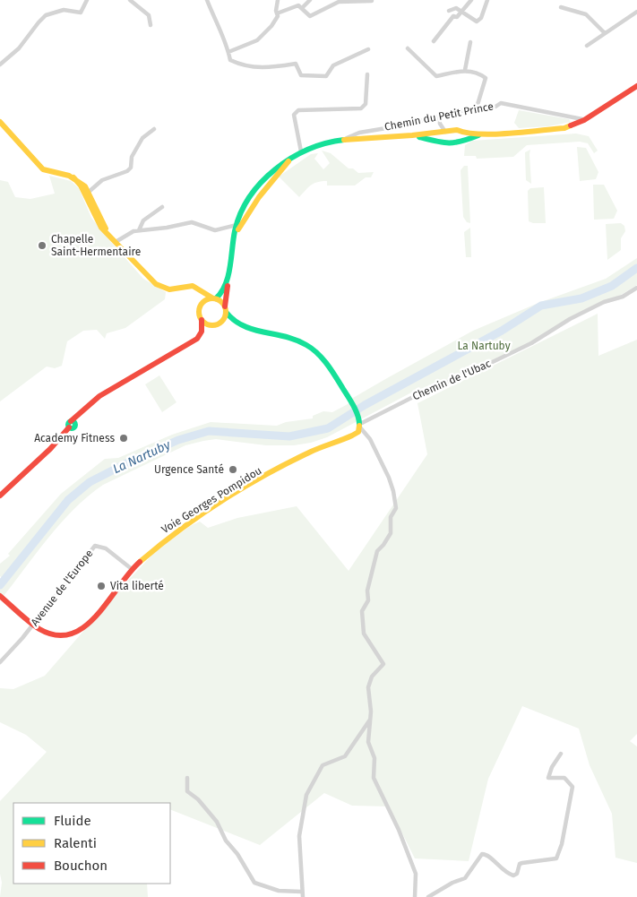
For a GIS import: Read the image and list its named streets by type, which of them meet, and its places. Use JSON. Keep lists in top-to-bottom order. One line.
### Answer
{"streets":{"main road":["Voie Georges Pompidou"],"street":["Chemin du Petit Prince","Chemin de l'Ubac","Avenue de l'Europe"]},"crossings":[["Chemin de l'Ubac","Voie Georges Pompidou"],["Voie Georges Pompidou","Avenue de l'Europe"]],"water":["La Nartuby"],"parks":["La Nartuby"],"places":["Chapelle Saint-Hermentaire","Academy Fitness","Urgence Santé","Vita liberté"],"legend":["Fluide","Ralenti","Bouchon"]}
